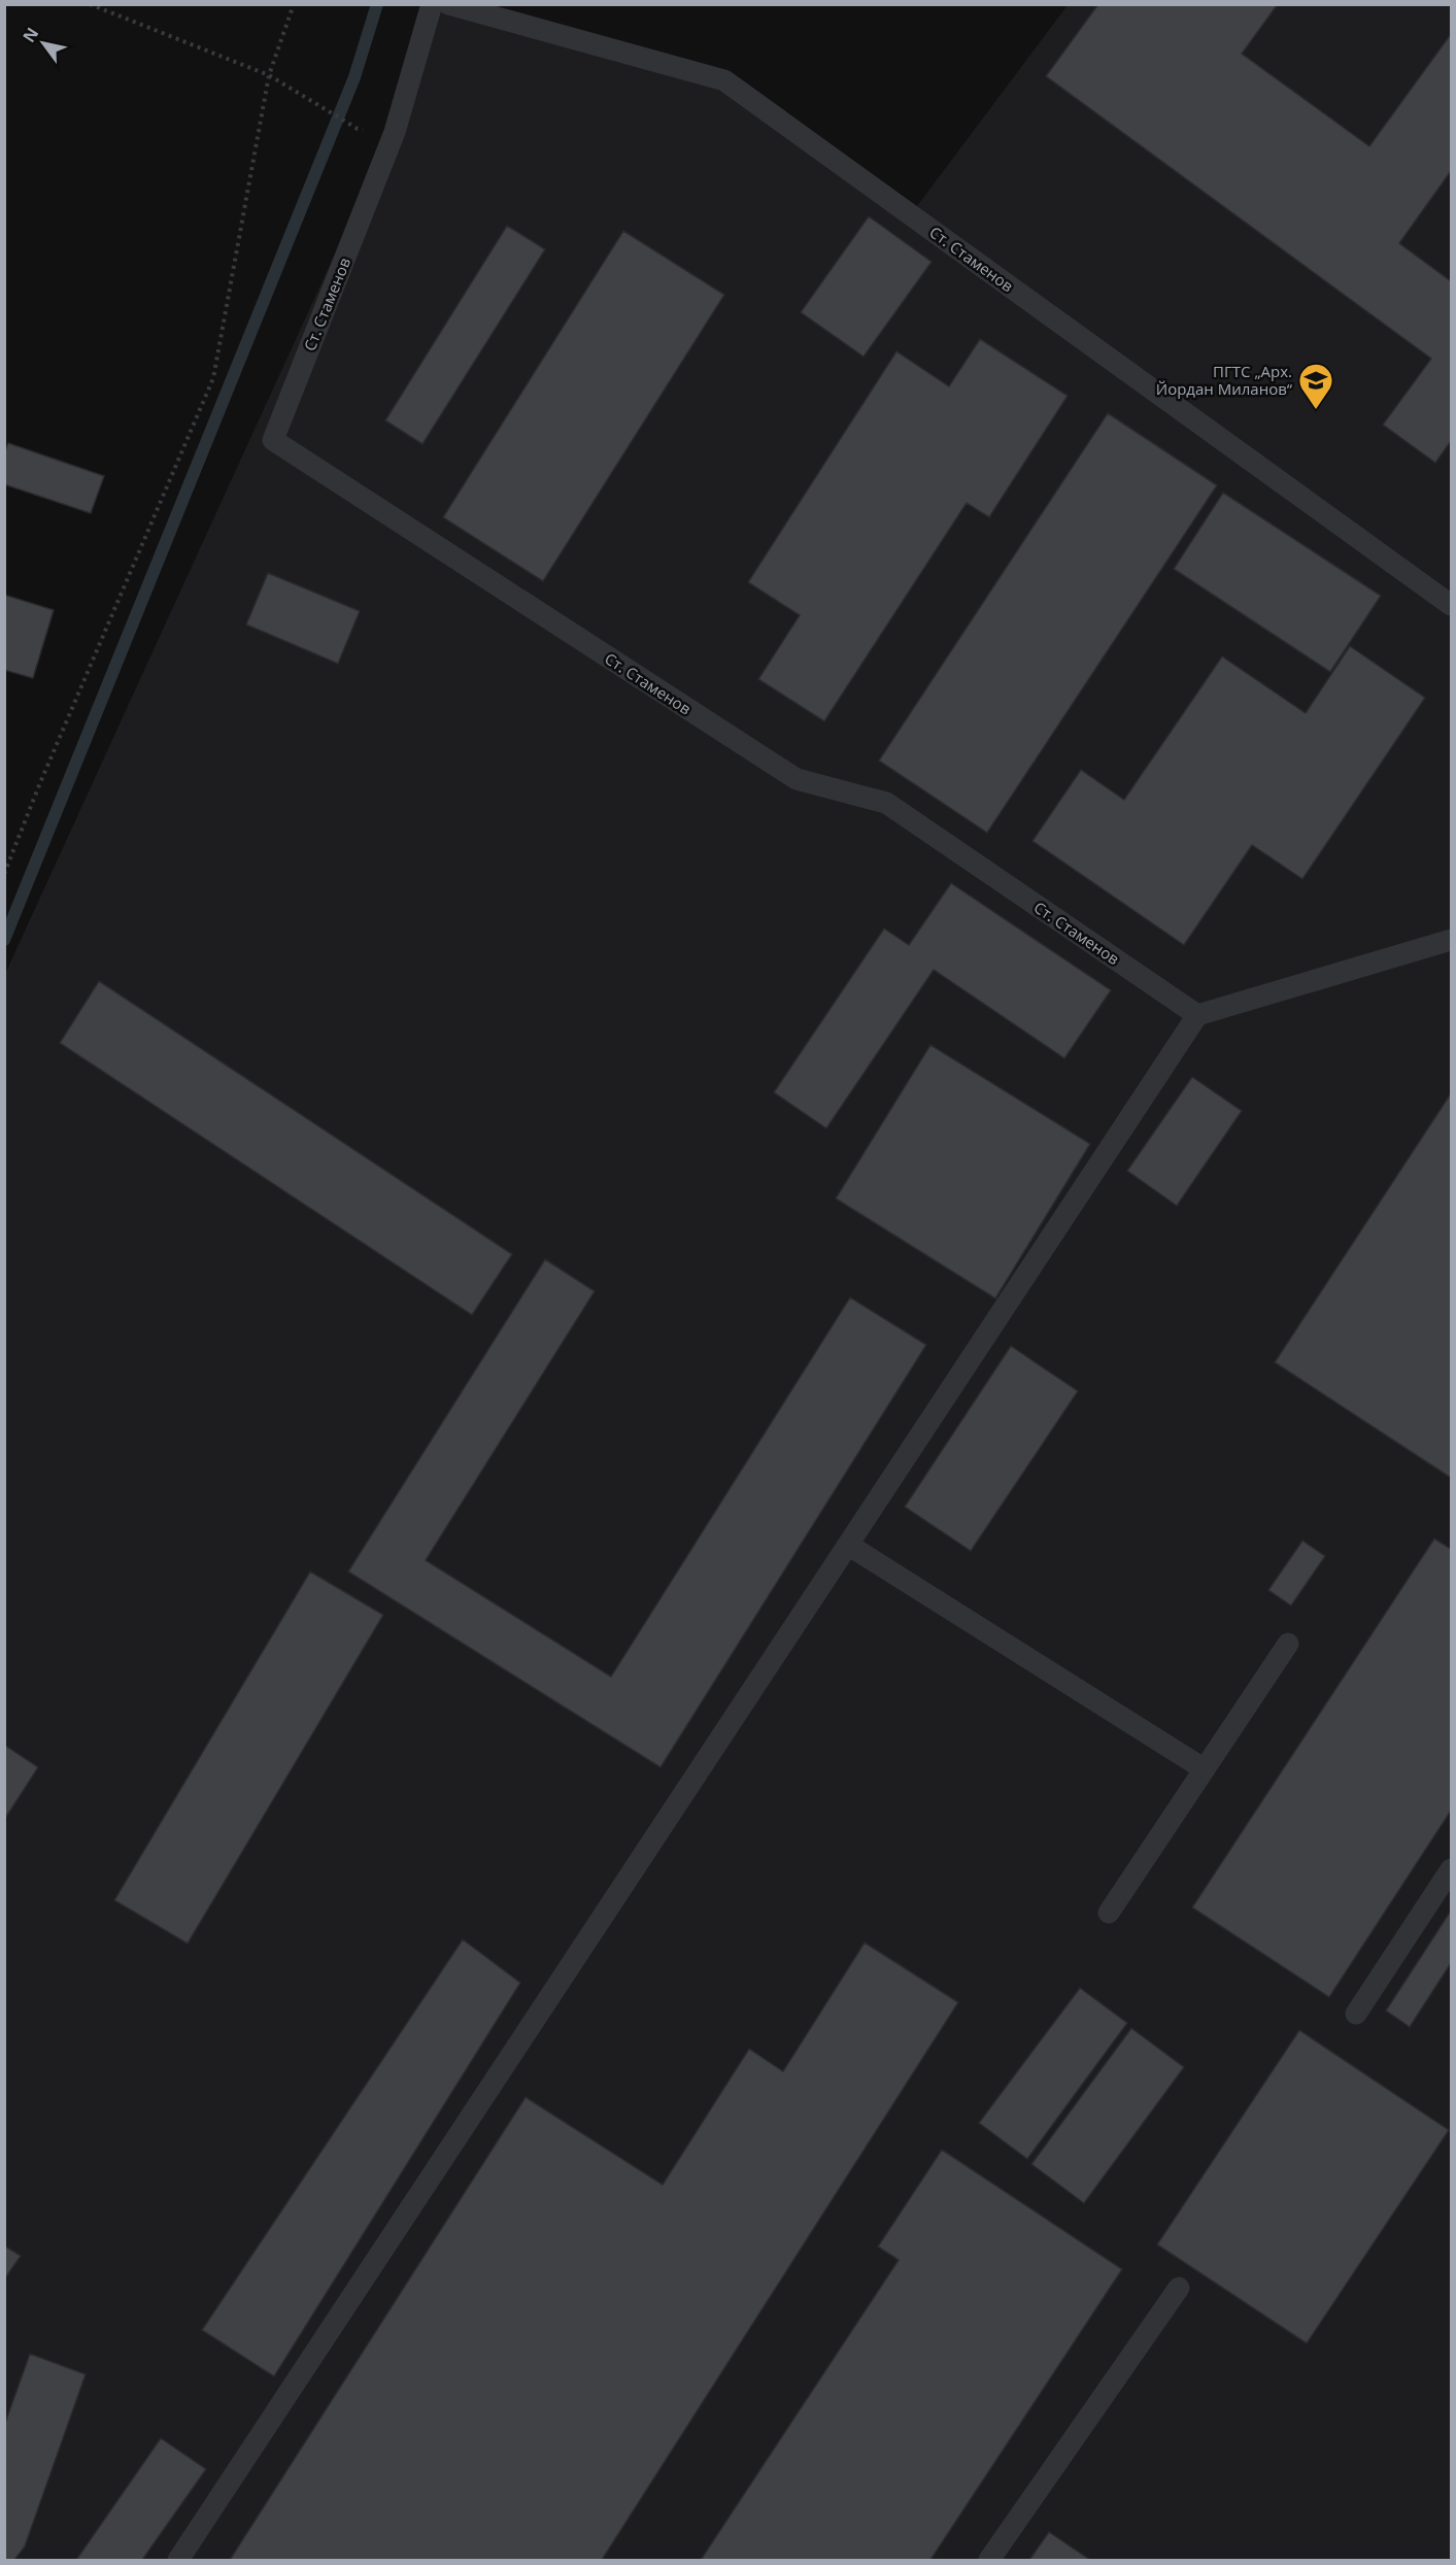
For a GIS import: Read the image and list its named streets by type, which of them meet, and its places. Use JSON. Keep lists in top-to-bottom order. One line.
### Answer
{"streets":{"lane":["Ст. Стаменов"]},"places":{"school or university":["ПГТС „Арх. Йордан Миланов“"]},"north":"top left"}
